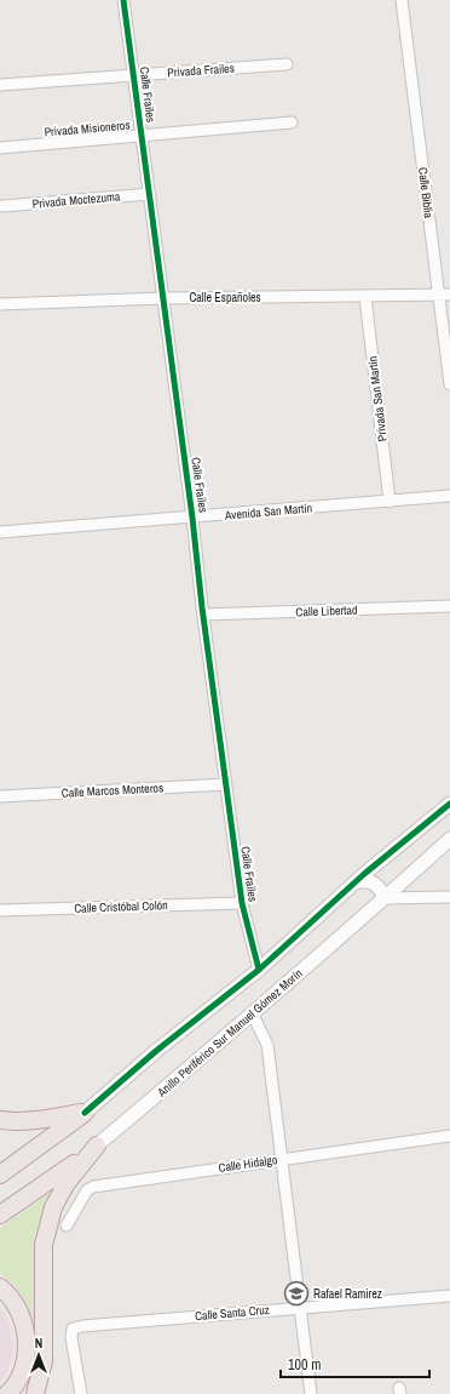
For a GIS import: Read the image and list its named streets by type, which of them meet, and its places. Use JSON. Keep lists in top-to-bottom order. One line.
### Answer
{"streets":{"highway":["Anillo Periférico Sur Manuel Gómez Morín"],"street":["Privada Frailes","Calle Frailes","Privada Misioneros","Calle Biblia","Privada Moctezuma","Calle Españoles","Privada San Martín","Avenida San Martín","Calle Libertad","Calle Marcos Monteros","Calle Cristóbal Colón","Calle Hidalgo","Calle Santa Cruz"]},"crossings":[["Privada Frailes","Calle Frailes"],["Calle Frailes","Privada Misioneros"],["Calle Frailes","Privada Moctezuma"],["Calle Frailes","Calle Españoles"],["Calle Frailes","Avenida San Martín"],["Calle Frailes","Calle Libertad"],["Calle Frailes","Calle Marcos Monteros"],["Calle Frailes","Calle Cristóbal Colón"],["Calle Biblia","Calle Españoles"],["Calle Españoles","Privada San Martín"],["Privada San Martín","Avenida San Martín"]],"places":{"school or university":["Rafael Ramirez"]},"scale_bar":"100 m","north":"top"}
